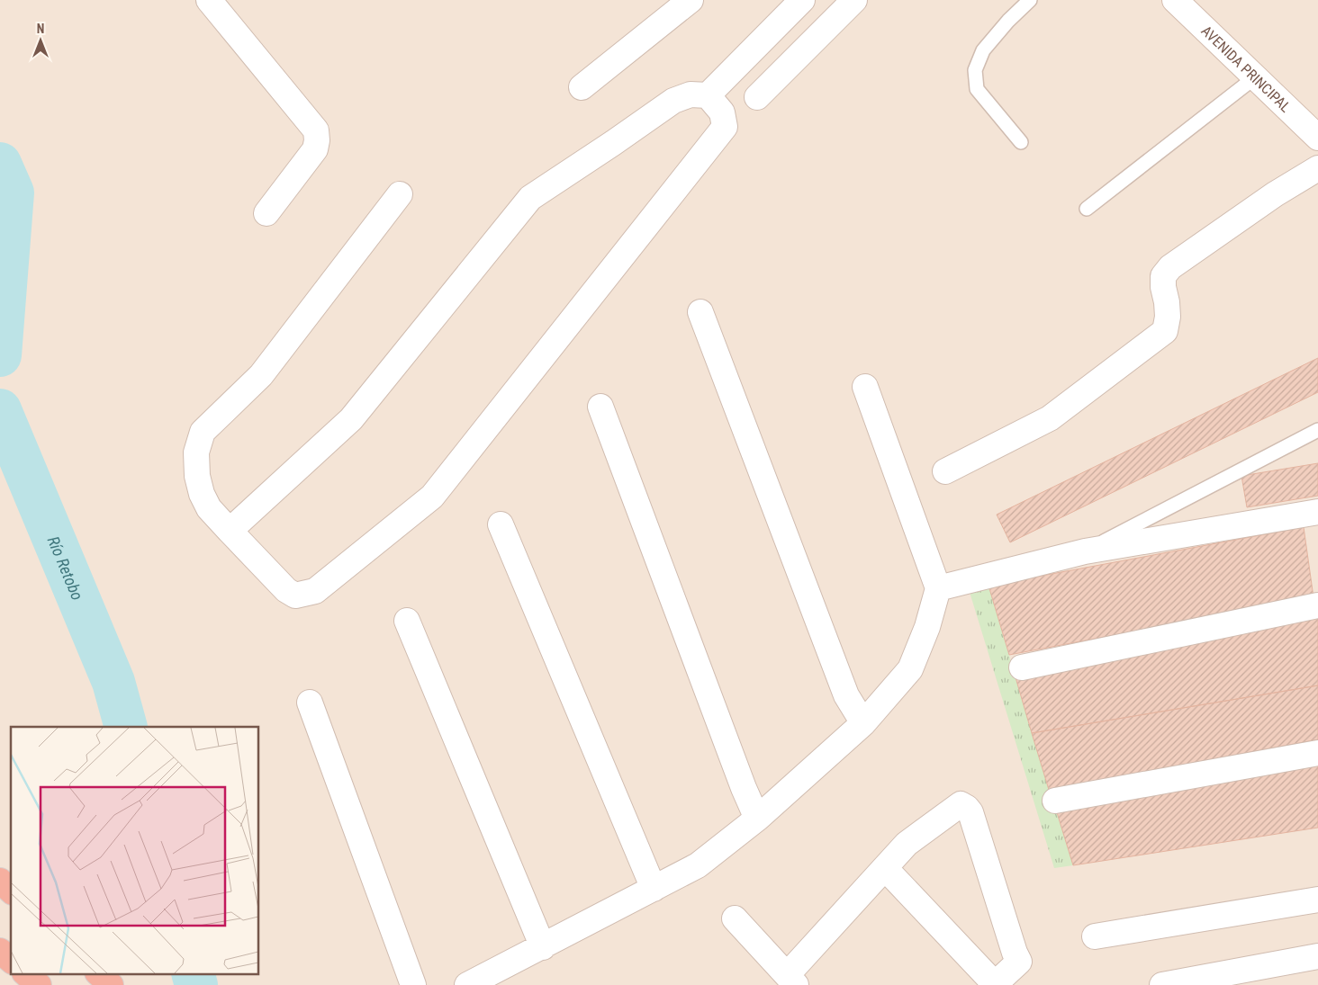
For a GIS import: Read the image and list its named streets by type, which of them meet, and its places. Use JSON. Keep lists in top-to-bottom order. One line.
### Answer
{"streets":{"street":["AVENIDA PRINCIPAL"]},"water":["Río Retobo"],"north":"top"}
